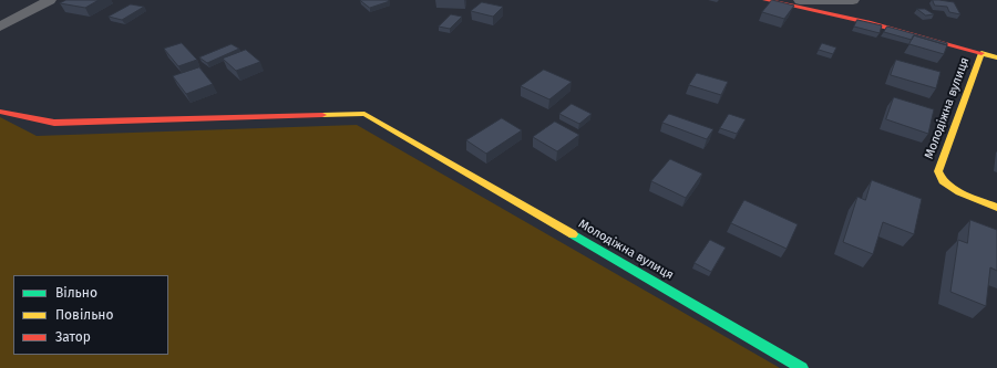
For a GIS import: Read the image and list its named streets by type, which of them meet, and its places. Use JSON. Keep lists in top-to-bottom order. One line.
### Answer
{"streets":{"street":["Молодіжна вулиця"]},"legend":["Вільно","Повільно","Затор"]}
